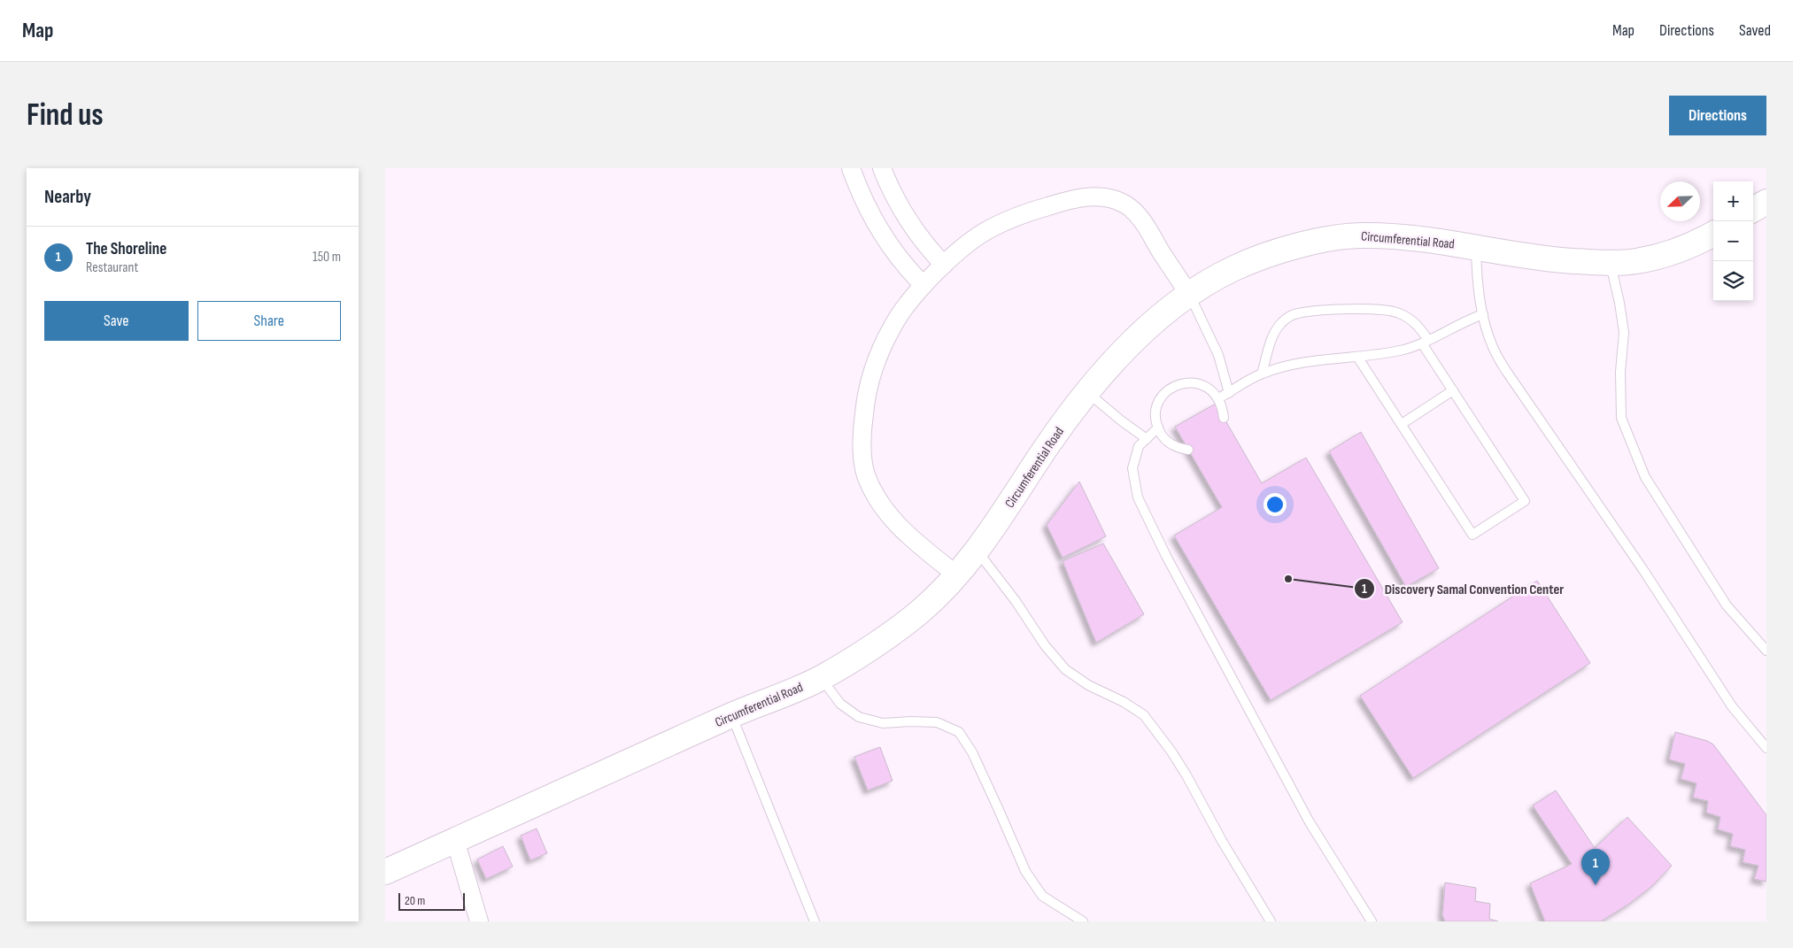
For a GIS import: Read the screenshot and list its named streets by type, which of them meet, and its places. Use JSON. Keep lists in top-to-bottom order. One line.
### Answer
{"streets":{"main road":["Circumferential Road"]},"places":["Discovery Samal Convention Center"],"scale_bar":"20 m","north":"bottom left","page":{"header":"Map","nav":["Map","Directions","Saved"],"buttons":["Directions",["Save","Share"]],"title":"Find us","heading":"Nearby","map_buttons":["+","−"],"list":[{"mark":"1","name":"The Shoreline","note":"Restaurant","value":"150 m"}],"pins":"1","scale":"20 m"}}
